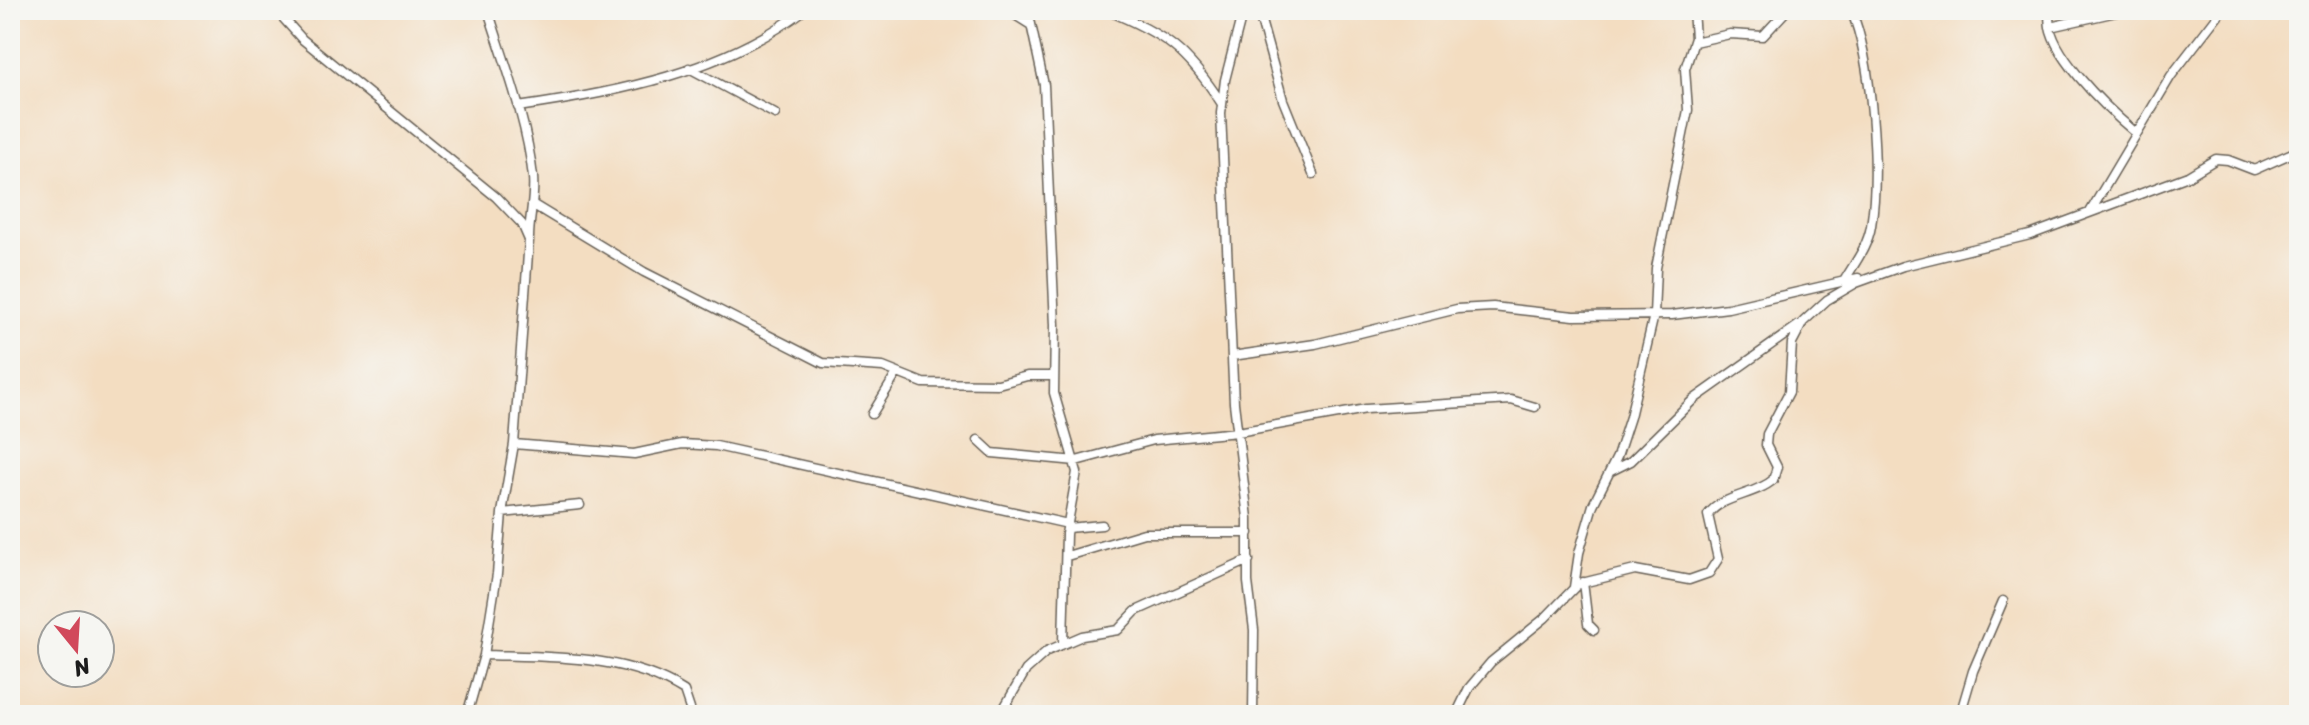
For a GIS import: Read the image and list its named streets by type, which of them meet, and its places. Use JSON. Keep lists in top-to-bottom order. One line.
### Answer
{"north":"bottom"}
